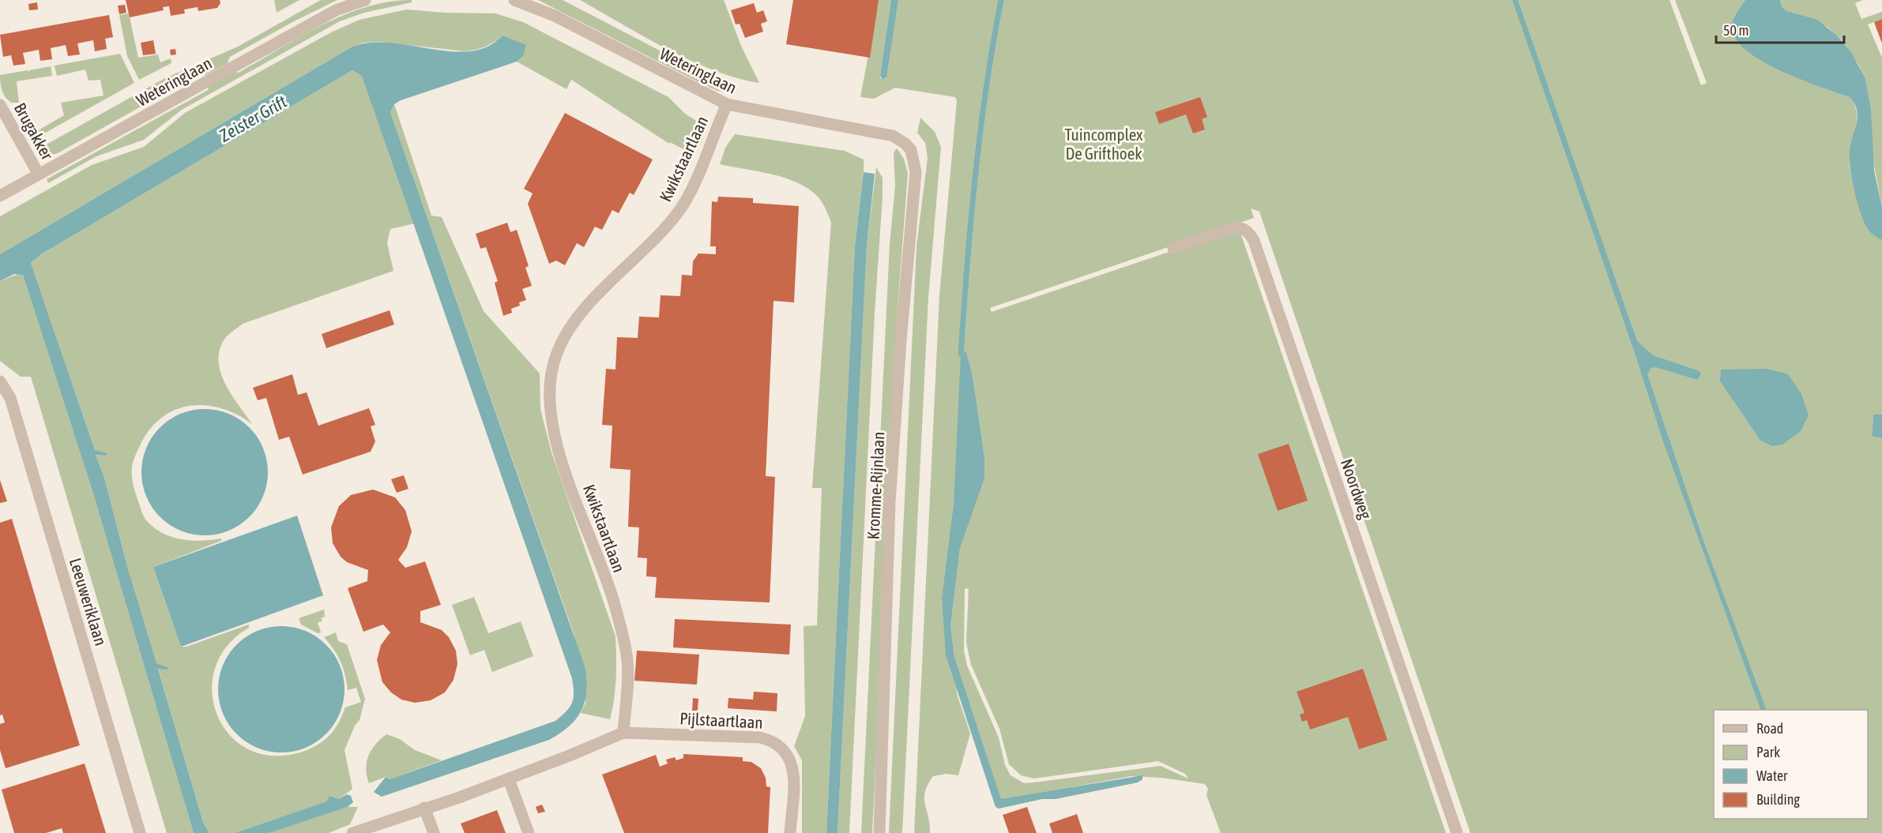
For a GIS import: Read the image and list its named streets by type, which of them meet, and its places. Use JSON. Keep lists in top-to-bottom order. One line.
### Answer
{"streets":{"street":["Weteringlaan","Brugakker","Kwikstaartlaan","Kromme-Rijnlaan","Noordweg","Leeuweriklaan","Pijlstaartlaan"]},"crossings":[["Weteringlaan","Brugakker"],["Weteringlaan","Kwikstaartlaan"],["Weteringlaan","Kromme-Rijnlaan"],["Kwikstaartlaan","Pijlstaartlaan"]],"water":["Zeister Grift"],"parks":["Tuincomplex De Grifthoek"],"legend":["Road","Park","Water","Building"],"scale_bar":"50 m"}
